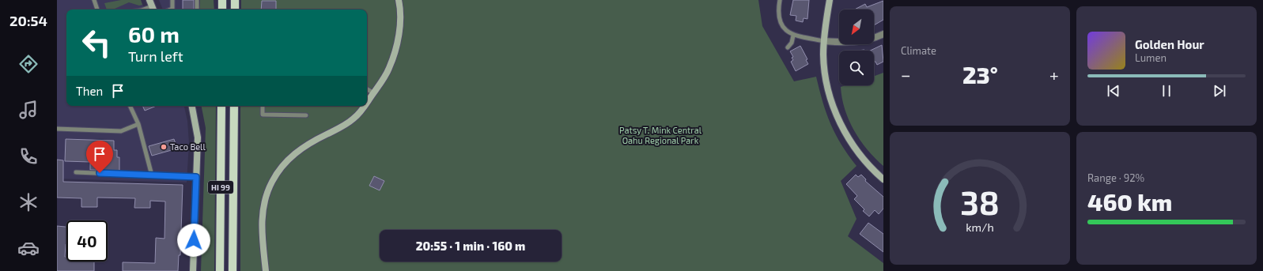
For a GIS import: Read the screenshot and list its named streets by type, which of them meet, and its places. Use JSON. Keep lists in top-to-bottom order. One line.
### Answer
{"streets":{"main road":["HI 99"]},"parks":["Patsy T. Mink Central Oahu Regional Park"],"places":["Taco Bell"],"north":"bottom left","page":{"tabs":"20:54","tile":["Climate",["Range · 92%","460 km"]],"turn":["60 m","Turn left"],"song":["Golden Hour","Lumen"],"heat":["−","23°","+"],"then":"Then","limit":"40","trip":"20:55 · 1 min · 160 m","gauge":["38","km/h"]}}
